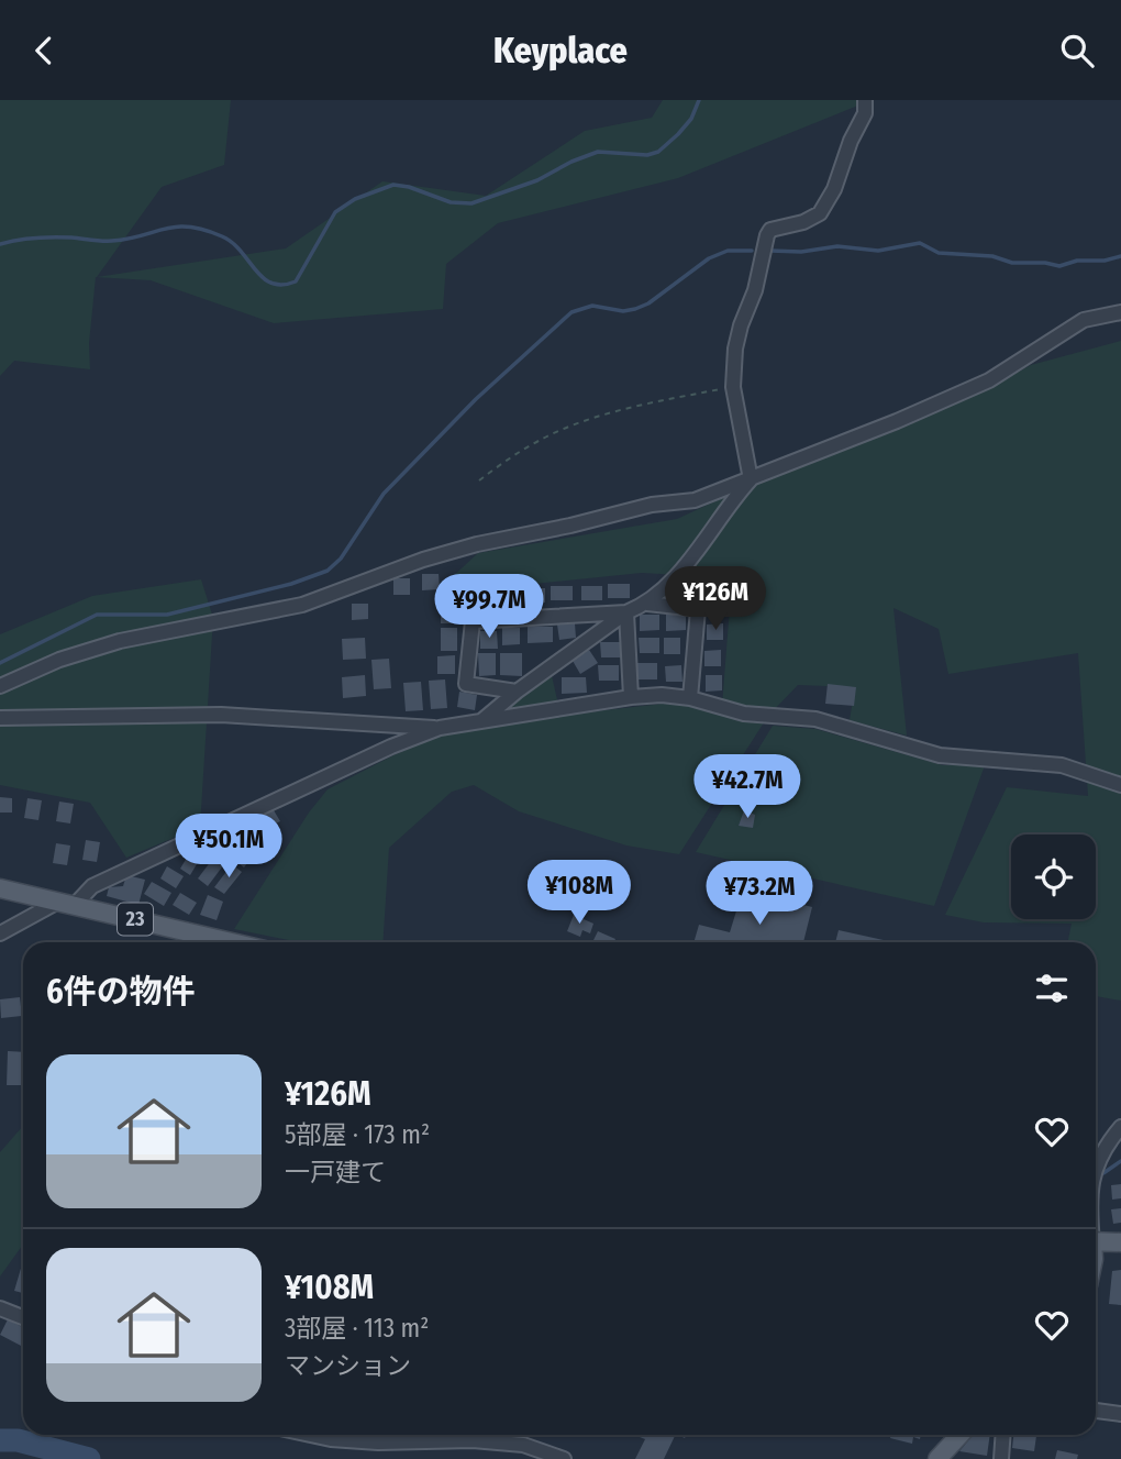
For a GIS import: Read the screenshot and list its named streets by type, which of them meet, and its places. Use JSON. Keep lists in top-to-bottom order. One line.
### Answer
{"streets":{"main road":["23"]},"page":{"header":"Keyplace","price":["¥126M","¥99.7M","¥42.7M","¥50.1M","¥108M","¥73.2M"],"heading":"6件の物件","list":[{"name":"¥126M","note":"5部屋 · 173 m² · 一戸建て"},{"name":"¥108M","note":"3部屋 · 113 m² · マンション"}]}}
